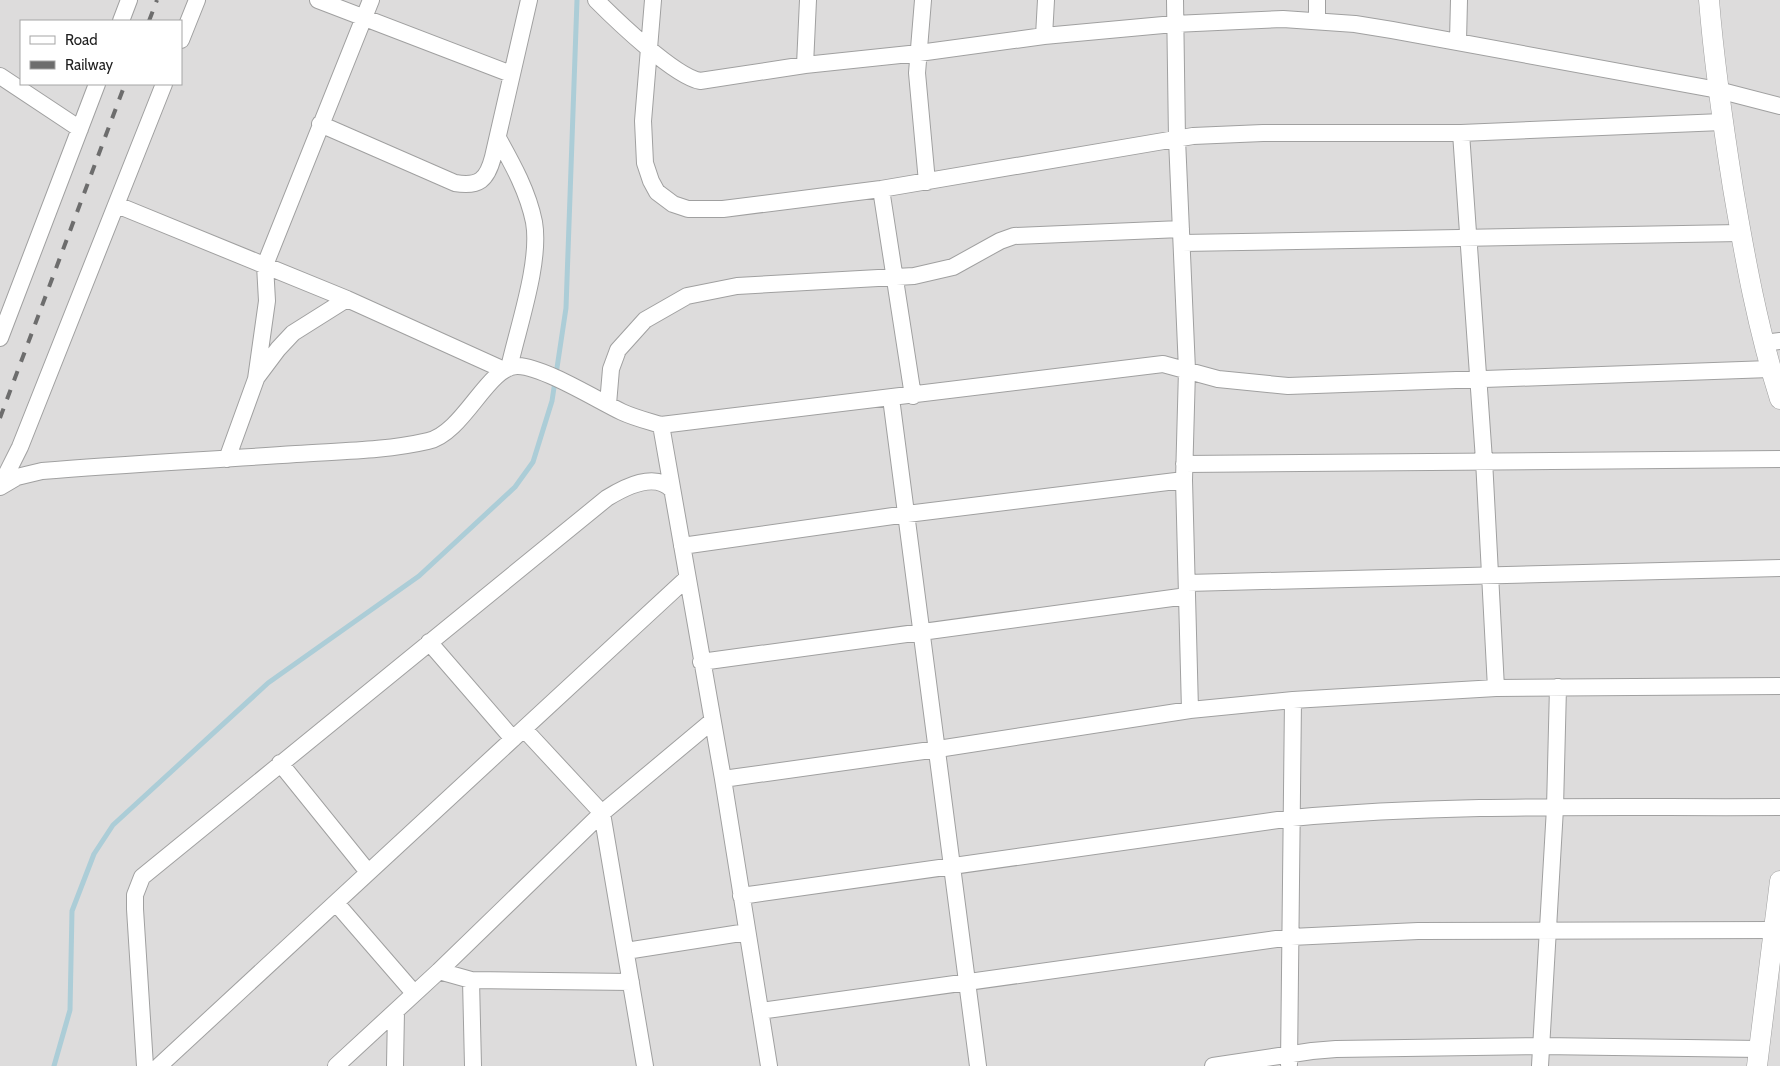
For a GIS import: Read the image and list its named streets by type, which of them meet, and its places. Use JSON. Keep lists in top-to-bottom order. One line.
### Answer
{"legend":["Road","Railway"]}
